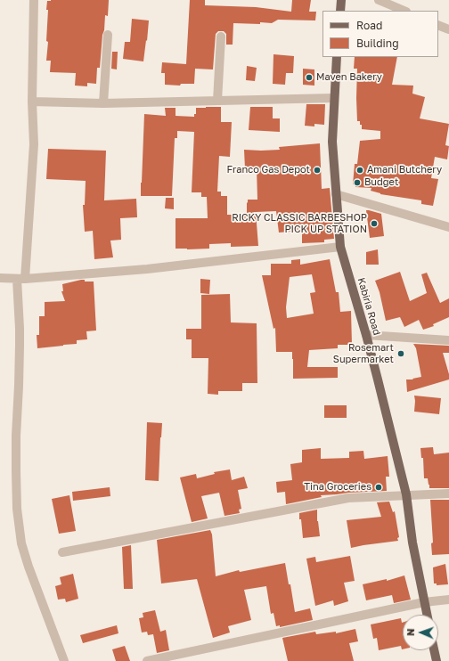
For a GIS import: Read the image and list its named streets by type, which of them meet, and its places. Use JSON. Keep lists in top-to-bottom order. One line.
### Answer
{"streets":{"main road":["Kabiria Road"]},"places":["Maven Bakery","Franco Gas Depot","Amani Butchery","Budget","RICKY CLASSIC BARBESHOP PICK UP STATION","Rosemart Supermarket","Tina Groceries"],"legend":["Road","Building"],"north":"left"}
